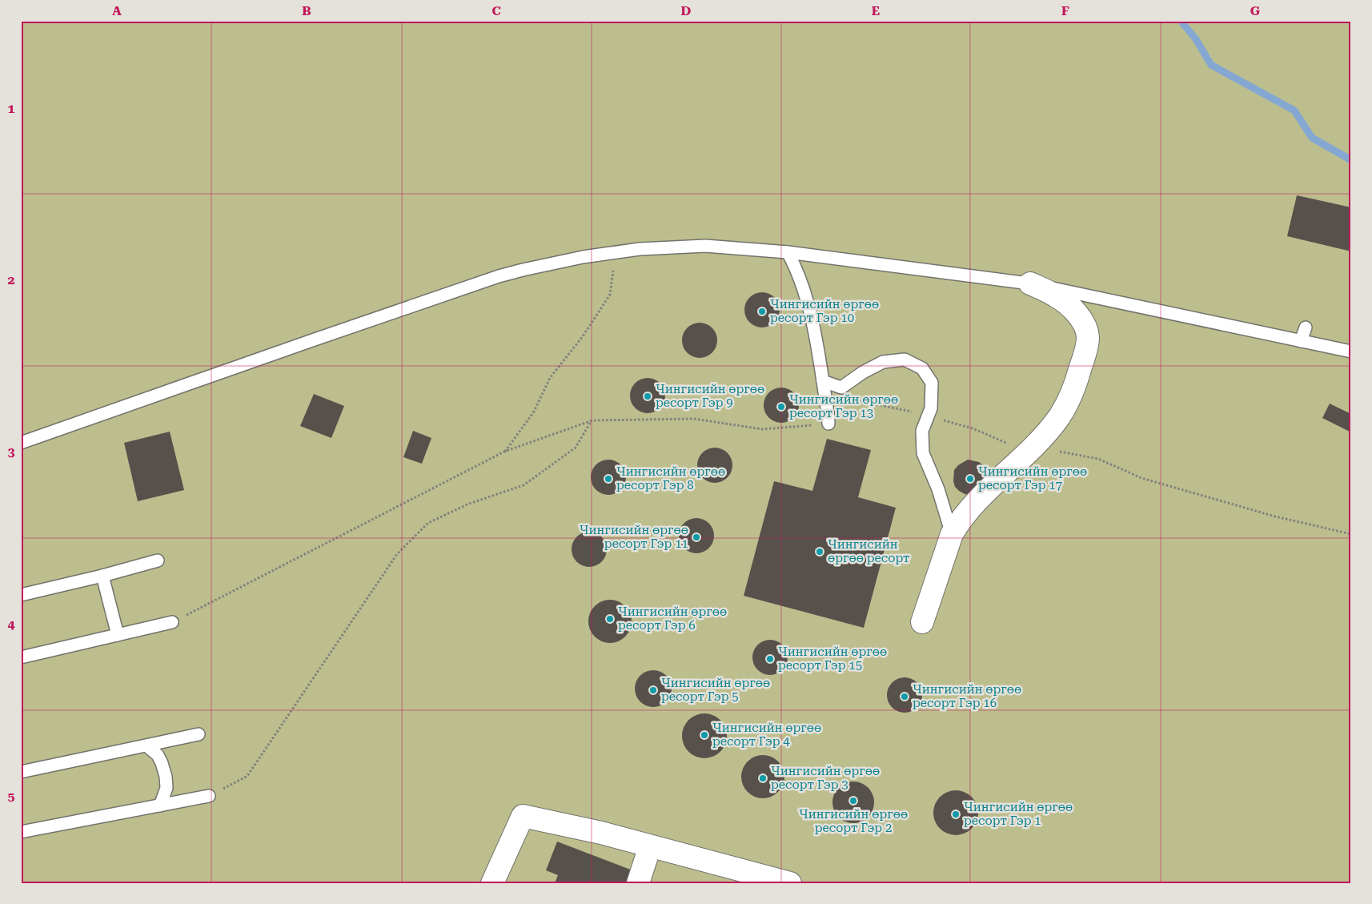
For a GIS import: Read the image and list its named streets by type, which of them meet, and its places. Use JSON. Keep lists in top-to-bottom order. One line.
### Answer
{"places":["Чингисийн өргөө ресорт Гэр 10","Чингисийн өргөө ресорт Гэр 9","Чингисийн өргөө ресорт Гэр 13","Чингисийн өргөө ресорт Гэр 8","Чингисийн өргөө ресорт Гэр 17","Чингисийн өргөө ресорт Гэр 11","Чингисийн өргөө ресорт","Чингисийн өргөө ресорт Гэр 6","Чингисийн өргөө ресорт Гэр 15","Чингисийн өргөө ресорт Гэр 5","Чингисийн өргөө ресорт Гэр 16","Чингисийн өргөө ресорт Гэр 4","Чингисийн өргөө ресорт Гэр 3","Чингисийн өргөө ресорт Гэр 2","Чингисийн өргөө ресорт Гэр 1"],"grid":{"columns":["A","B","C","D","E","F","G"],"rows":["1","2","3","4","5"]}}
